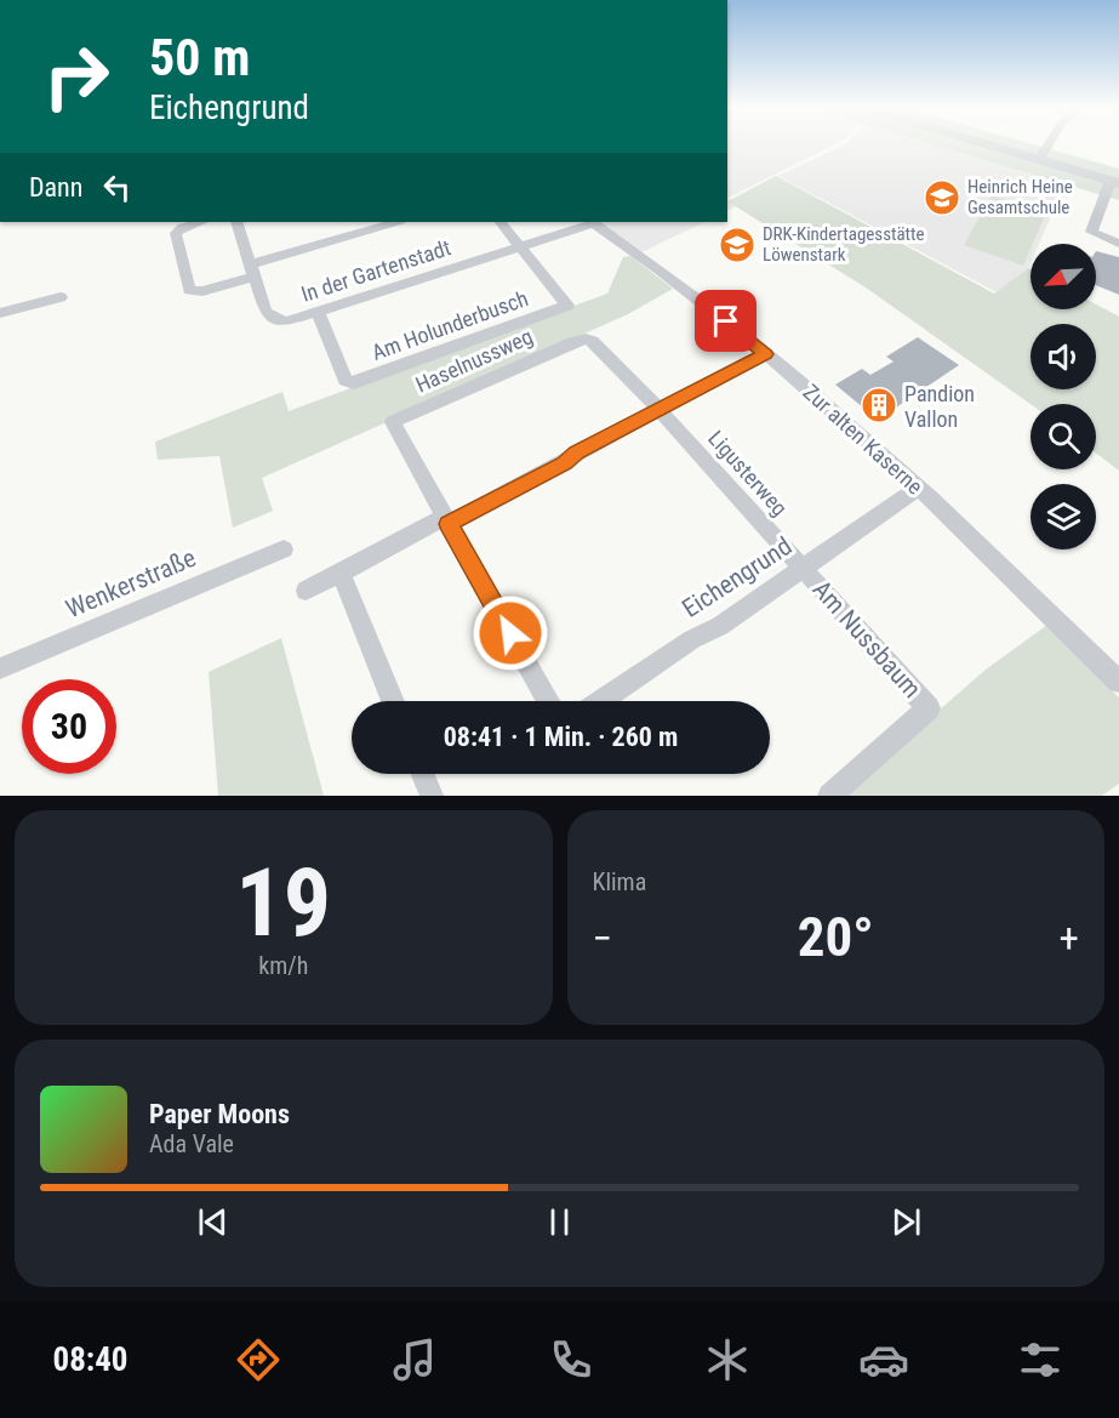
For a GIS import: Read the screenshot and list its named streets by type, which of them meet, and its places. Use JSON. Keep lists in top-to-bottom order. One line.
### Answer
{"streets":{"street":["In der Gartenstadt","Am Holunderbusch","Haselnussweg","Zur alten Kaserne","Ligusterweg","Eichengrund","Wenkerstraße","Am Nussbaum"]},"crossings":[["In der Gartenstadt","Am Holunderbusch"],["In der Gartenstadt","Zur alten Kaserne"],["Haselnussweg","Ligusterweg"],["Zur alten Kaserne","Eichengrund"],["Ligusterweg","Eichengrund"],["Ligusterweg","Am Nussbaum"],["Eichengrund","Am Nussbaum"]],"places":{"school or university":["Heinrich Heine Gesamtschule","DRK-Kindertagesstätte Löwenstark"],"building":["Pandion Vallon"]},"north":"bottom left","page":{"turn":["50 m","Eichengrund"],"then":"Dann","limit":"30","trip":"08:41 · 1 Min. · 260 m","tile":[["19","km/h"],"Klima"],"heat":["−","20°","+"],"song":["Paper Moons","Ada Vale"],"tabs":"08:40"}}
